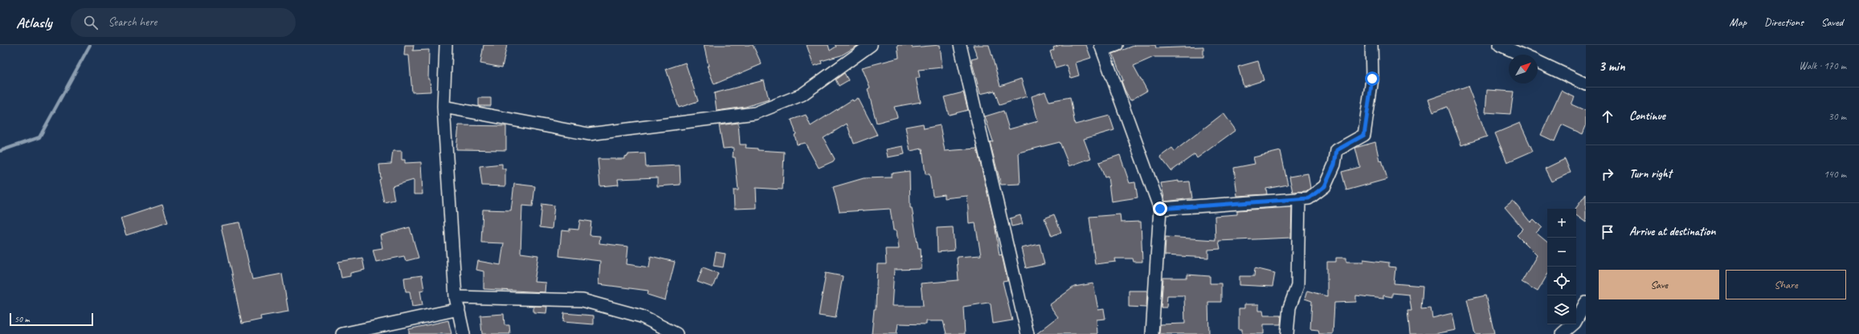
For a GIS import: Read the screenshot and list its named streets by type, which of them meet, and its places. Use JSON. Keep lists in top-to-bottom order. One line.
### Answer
{"scale_bar":"50 m","north":"top right","page":{"header":"Atlasly","search":"Search here","nav":["Map","Directions","Saved"],"heading":["3 min","Walk · 170 m"],"list":[["Continue","30 m"],["Turn right","140 m"],"Arrive at destination"],"map_buttons":["+","−"],"buttons":["Save","Share"],"scale":"50 m"}}
